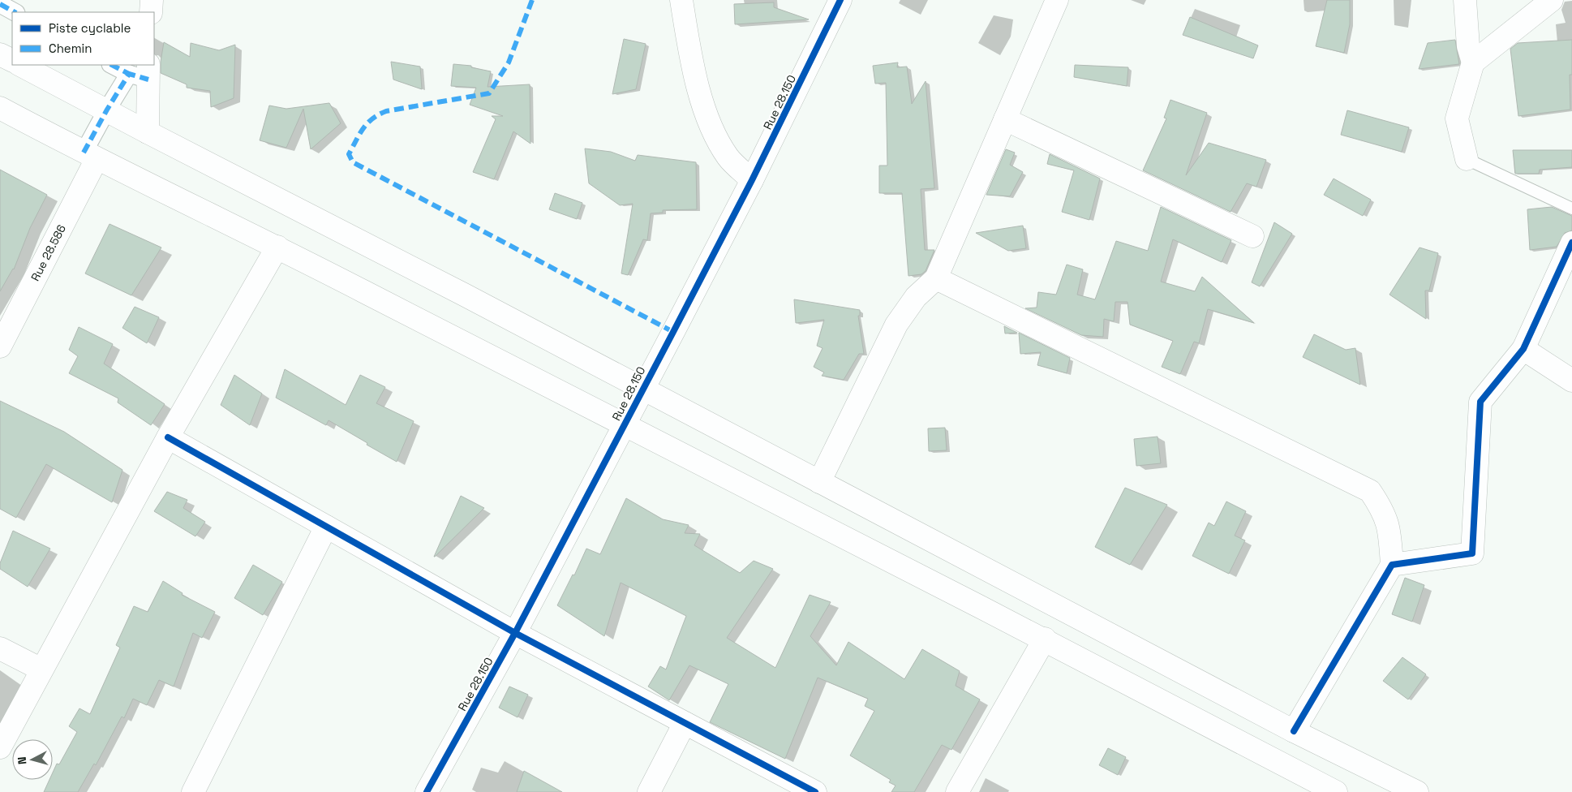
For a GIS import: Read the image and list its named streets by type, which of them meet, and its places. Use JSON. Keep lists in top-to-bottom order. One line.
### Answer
{"streets":{"street":["Rue 28.150","Rue 28.586"]},"legend":["Piste cyclable","Chemin"],"north":"left"}
